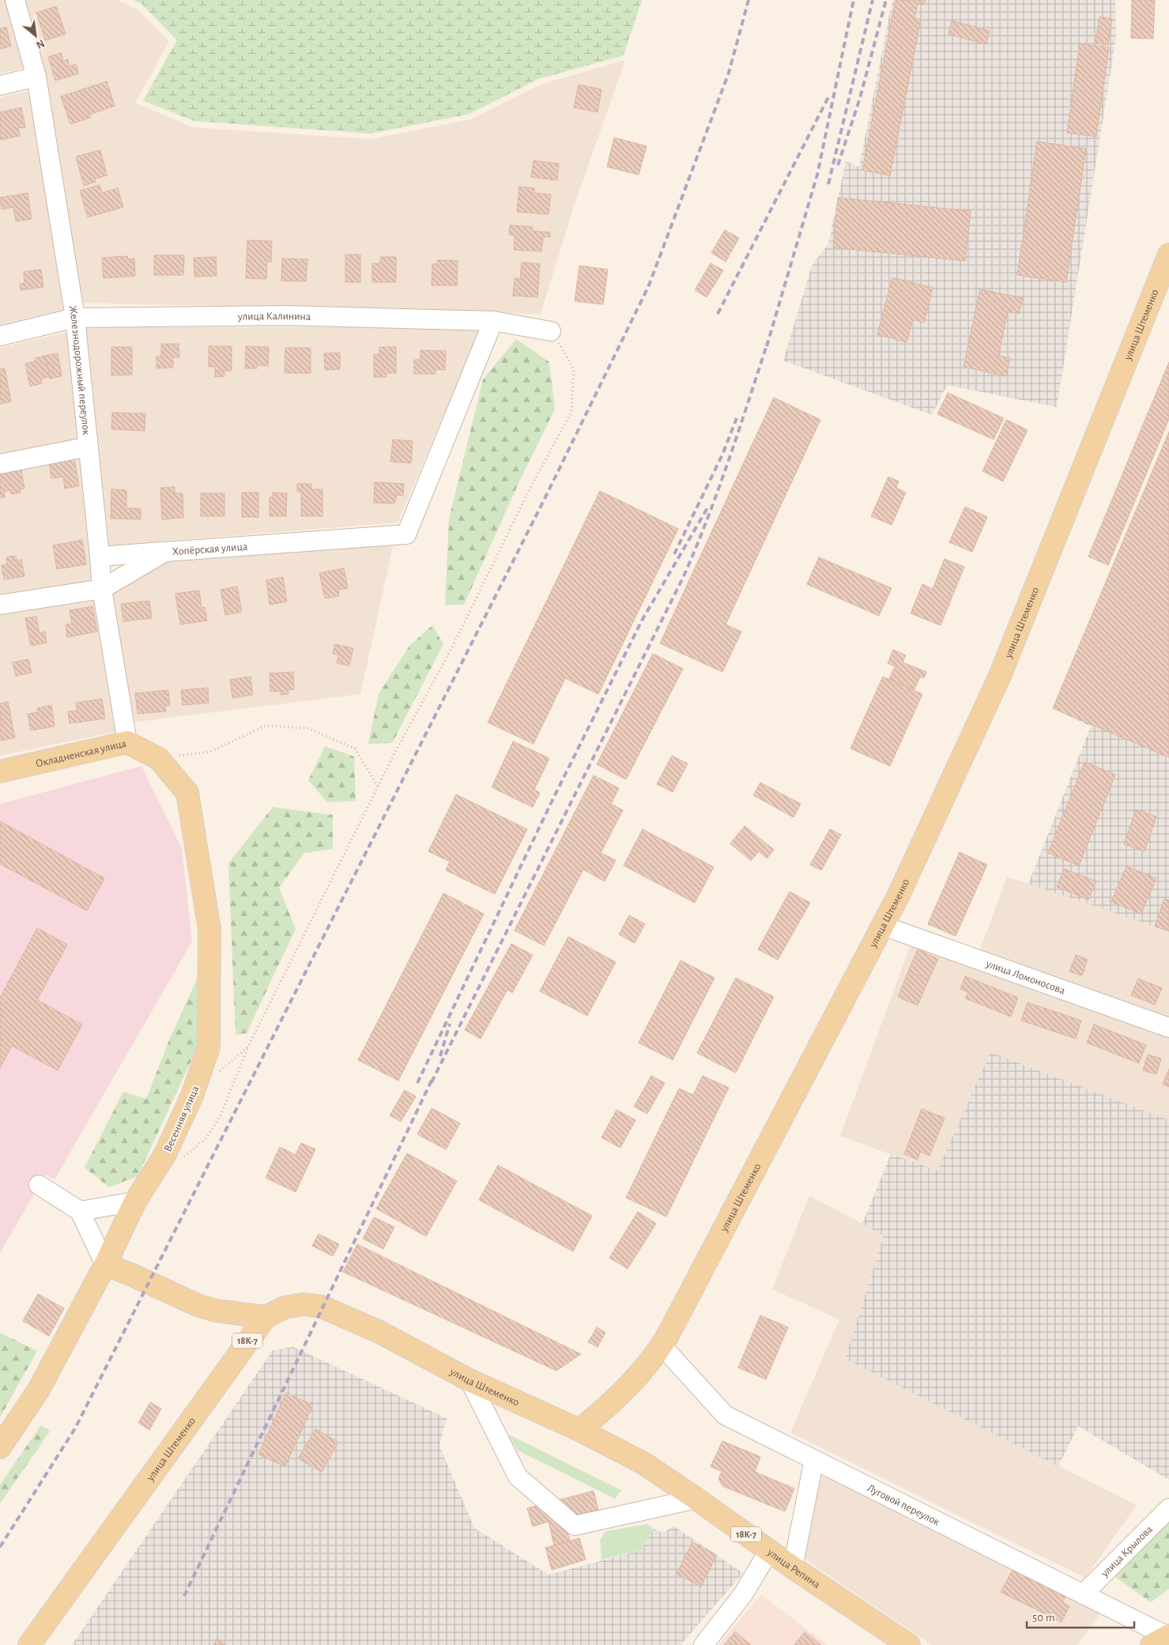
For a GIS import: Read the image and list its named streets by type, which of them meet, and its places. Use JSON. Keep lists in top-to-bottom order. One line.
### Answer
{"streets":{"main road":["улица Штеменко","Окладненская улица","Весенняя улица","18К-7","улица Репина"],"street":["улица Калинина","Железнодорожный переулок","Хопёрская улица","улица Ломоносова","Луговой переулок","улица Крылова"]},"crossings":[["улица Калинина","Железнодорожный переулок"],["улица Калинина","Хопёрская улица"],["улица Штеменко","улица Ломоносова"],["улица Штеменко","Луговой переулок"],["улица Штеменко","улица Репина"],["Железнодорожный переулок","Хопёрская улица"],["Железнодорожный переулок","Окладненская улица"],["Окладненская улица","Весенняя улица"],["Луговой переулок","улица Крылова"]],"scale_bar":"50 m","north":"bottom right"}
